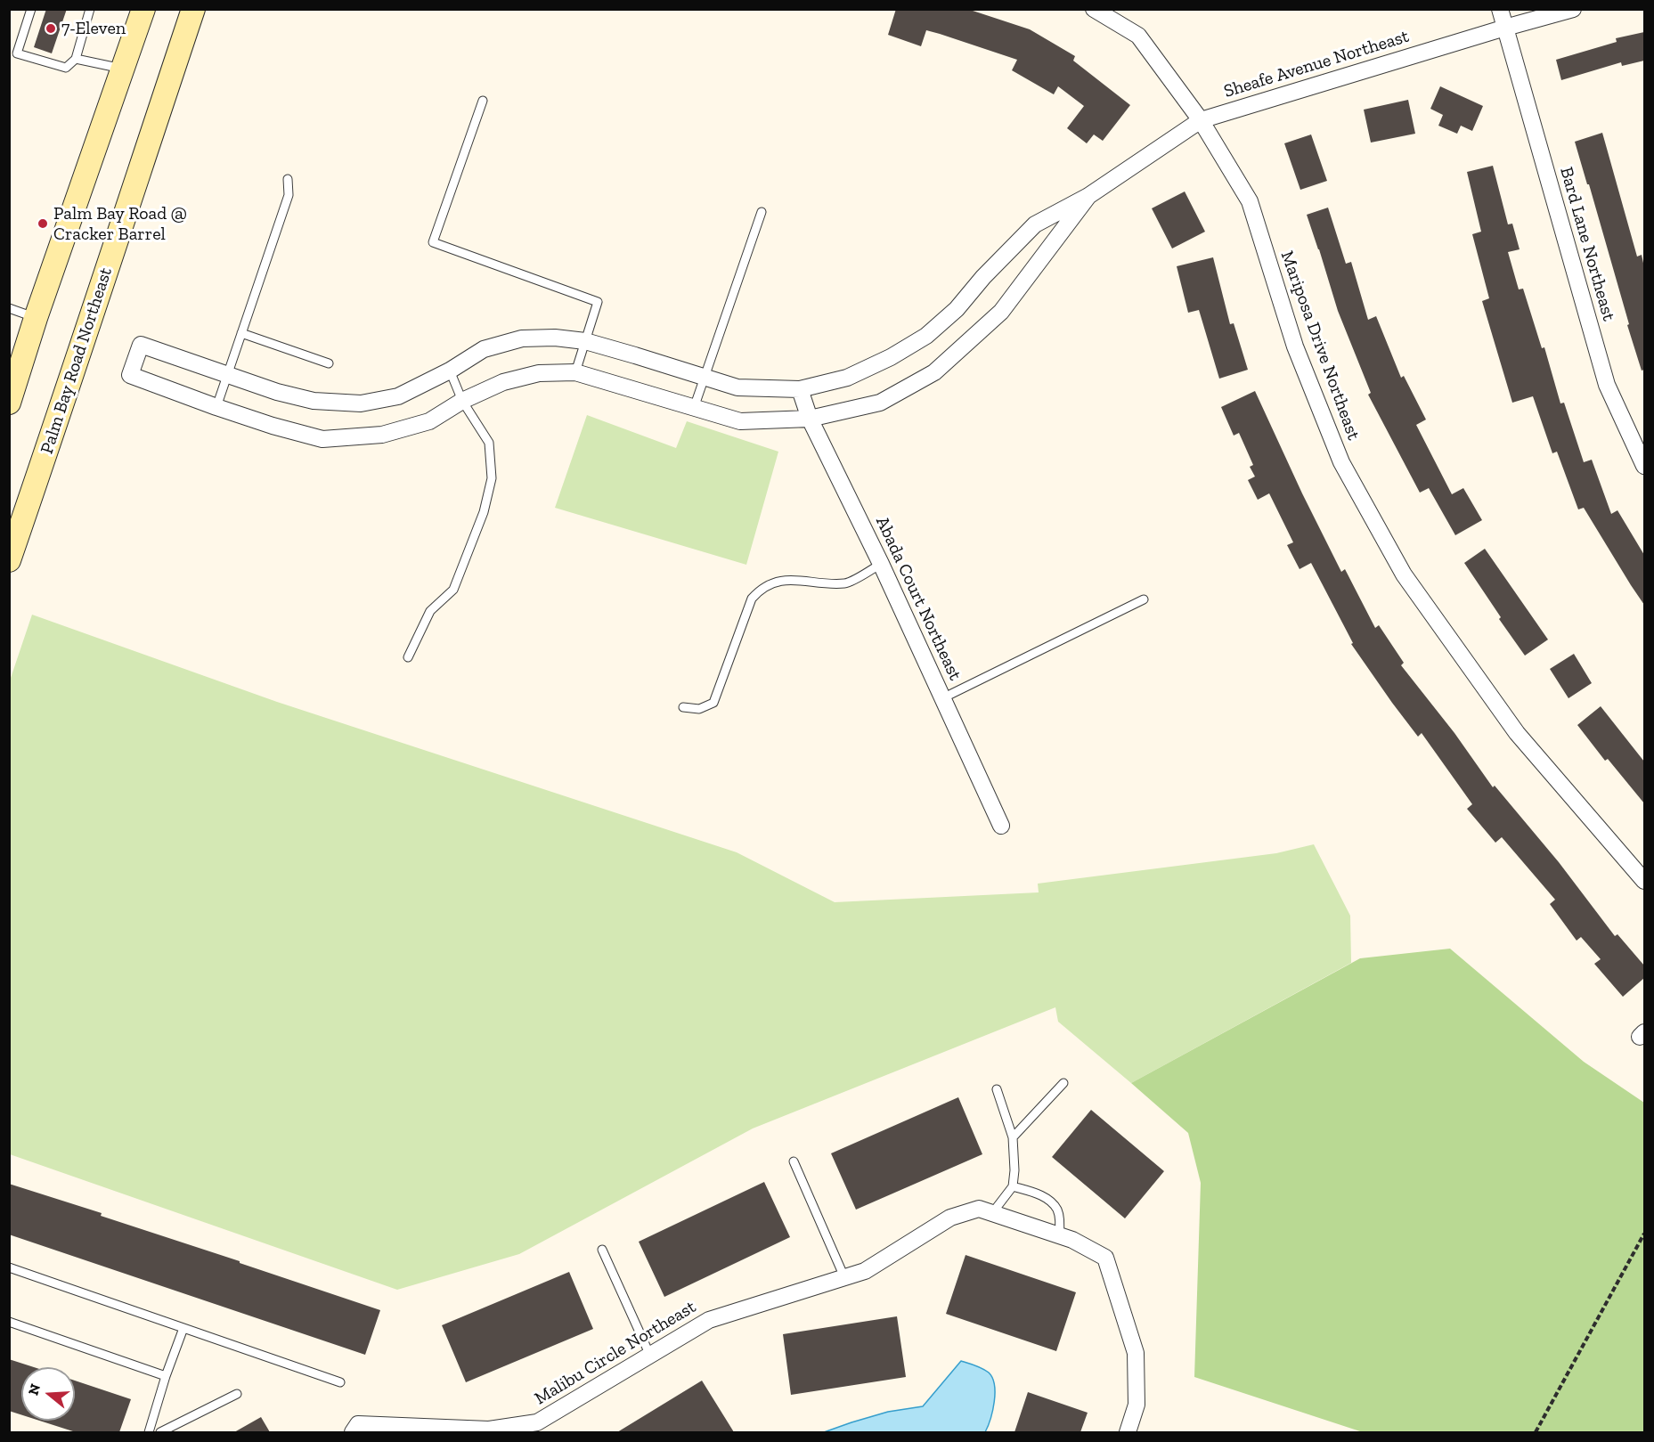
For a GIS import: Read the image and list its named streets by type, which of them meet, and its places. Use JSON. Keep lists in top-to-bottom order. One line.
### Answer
{"streets":{"main road":["Palm Bay Road Northeast"],"street":["Sheafe Avenue Northeast","Bard Lane Northeast","Mariposa Drive Northeast","Abada Court Northeast","Malibu Circle Northeast"]},"crossings":[["Sheafe Avenue Northeast","Bard Lane Northeast"],["Sheafe Avenue Northeast","Mariposa Drive Northeast"],["Sheafe Avenue Northeast","Abada Court Northeast"]],"places":["7-Eleven","Palm Bay Road @ Cracker Barrel"],"north":"left"}
